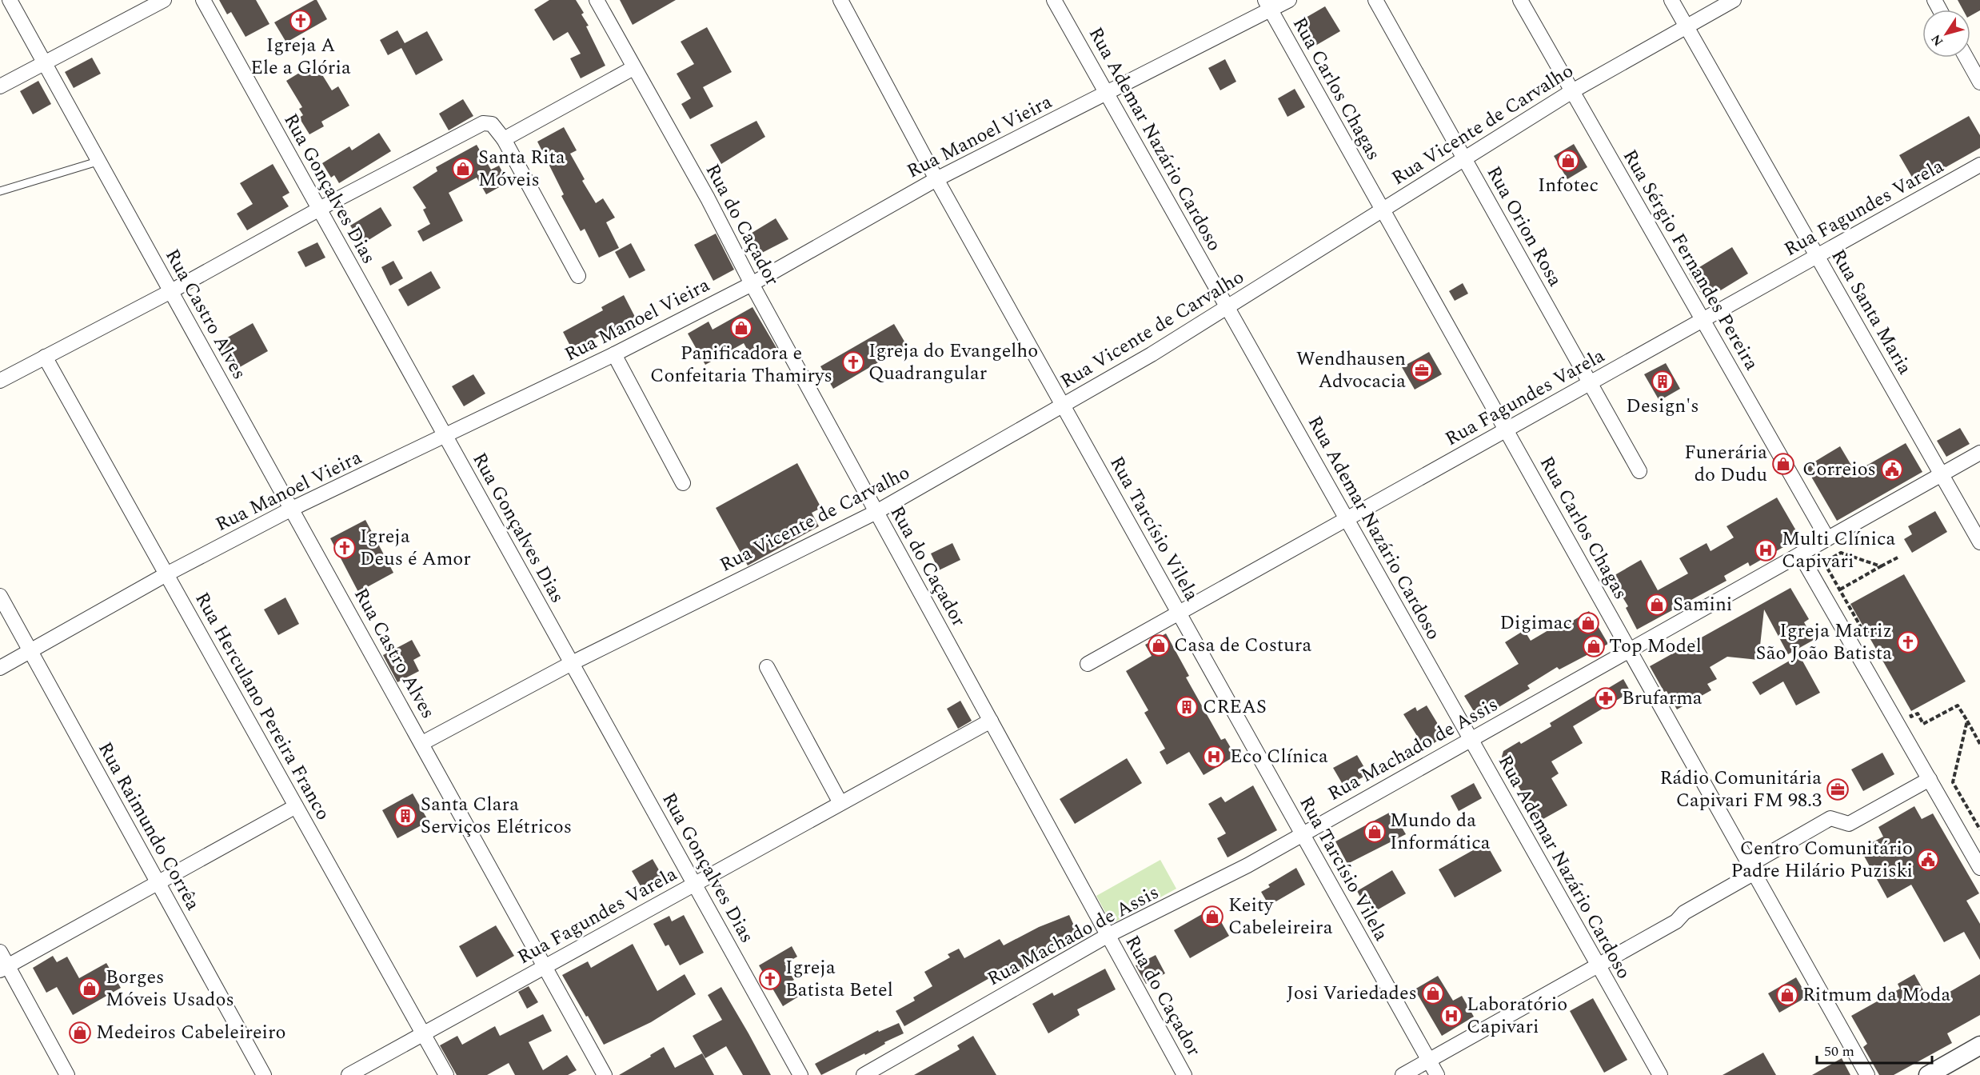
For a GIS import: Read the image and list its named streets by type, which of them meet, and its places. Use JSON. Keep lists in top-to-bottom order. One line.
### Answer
{"streets":{"street":["Rua Carlos Chagas","Rua Vicente de Carvalho","Rua Manoel Vieira","Rua Ademar Nazário Cardoso","Rua Gonçalves Dias","Rua Fagundes Varela","Rua do Caçador","Rua Orion Rosa","Rua Sérgio Fernandes Pereira","Rua Santa Maria","Rua Castro Alves","Rua Tarcísio Vilela","Rua Herculano Pereira Franco","Rua Machado de Assis","Rua Raimundo Corrêa"]},"crossings":[["Rua Carlos Chagas","Rua Vicente de Carvalho"],["Rua Carlos Chagas","Rua Manoel Vieira"],["Rua Carlos Chagas","Rua Fagundes Varela"],["Rua Carlos Chagas","Rua Machado de Assis"],["Rua Vicente de Carvalho","Rua Ademar Nazário Cardoso"],["Rua Vicente de Carvalho","Rua Gonçalves Dias"],["Rua Vicente de Carvalho","Rua do Caçador"],["Rua Vicente de Carvalho","Rua Orion Rosa"],["Rua Vicente de Carvalho","Rua Sérgio Fernandes Pereira"],["Rua Vicente de Carvalho","Rua Santa Maria"],["Rua Vicente de Carvalho","Rua Castro Alves"],["Rua Vicente de Carvalho","Rua Tarcísio Vilela"],["Rua Manoel Vieira","Rua Ademar Nazário Cardoso"],["Rua Manoel Vieira","Rua Gonçalves Dias"],["Rua Manoel Vieira","Rua do Caçador"],["Rua Manoel Vieira","Rua Castro Alves"],["Rua Manoel Vieira","Rua Tarcísio Vilela"],["Rua Manoel Vieira","Rua Herculano Pereira Franco"],["Rua Manoel Vieira","Rua Raimundo Corrêa"],["Rua Ademar Nazário Cardoso","Rua Fagundes Varela"],["Rua Ademar Nazário Cardoso","Rua Machado de Assis"],["Rua Gonçalves Dias","Rua Fagundes Varela"],["Rua Fagundes Varela","Rua do Caçador"],["Rua Fagundes Varela","Rua Orion Rosa"],["Rua Fagundes Varela","Rua Sérgio Fernandes Pereira"],["Rua Fagundes Varela","Rua Santa Maria"],["Rua Fagundes Varela","Rua Castro Alves"],["Rua Fagundes Varela","Rua Tarcísio Vilela"],["Rua Fagundes Varela","Rua Herculano Pereira Franco"],["Rua do Caçador","Rua Machado de Assis"],["Rua Sérgio Fernandes Pereira","Rua Machado de Assis"],["Rua Santa Maria","Rua Machado de Assis"],["Rua Tarcísio Vilela","Rua Machado de Assis"]],"places":{"church":["Igreja A Ele a Glória","Igreja do Evangelho Quadrangular","Igreja Deus é Amor","Igreja Matriz São João Batista","Igreja Batista Betel"],"shop":["Infotec","Santa Rita Móveis","Panificadora e Confeitaria Thamirys","Funerária do Dudu","Samini","Digimac","Casa de Costura","Top Model","Mundo da Informática","Keity Cabeleireira","Borges Móveis Usados","Josi Variedades","Ritmum da Moda","Medeiros Cabeleireiro"],"office":["Wendhausen Advocacia","Rádio Comunitária Capivari FM 98.3"],"building":["Design's","CREAS","Santa Clara Serviços Elétricos"],"public building":["Correios","Centro Comunitário Padre Hilário Puziski"],"hospital":["Multi Clínica Capivari","Eco Clínica","Laboratório Capivari"],"pharmacy":["Brufarma"]},"scale_bar":"50 m","north":"bottom left"}
